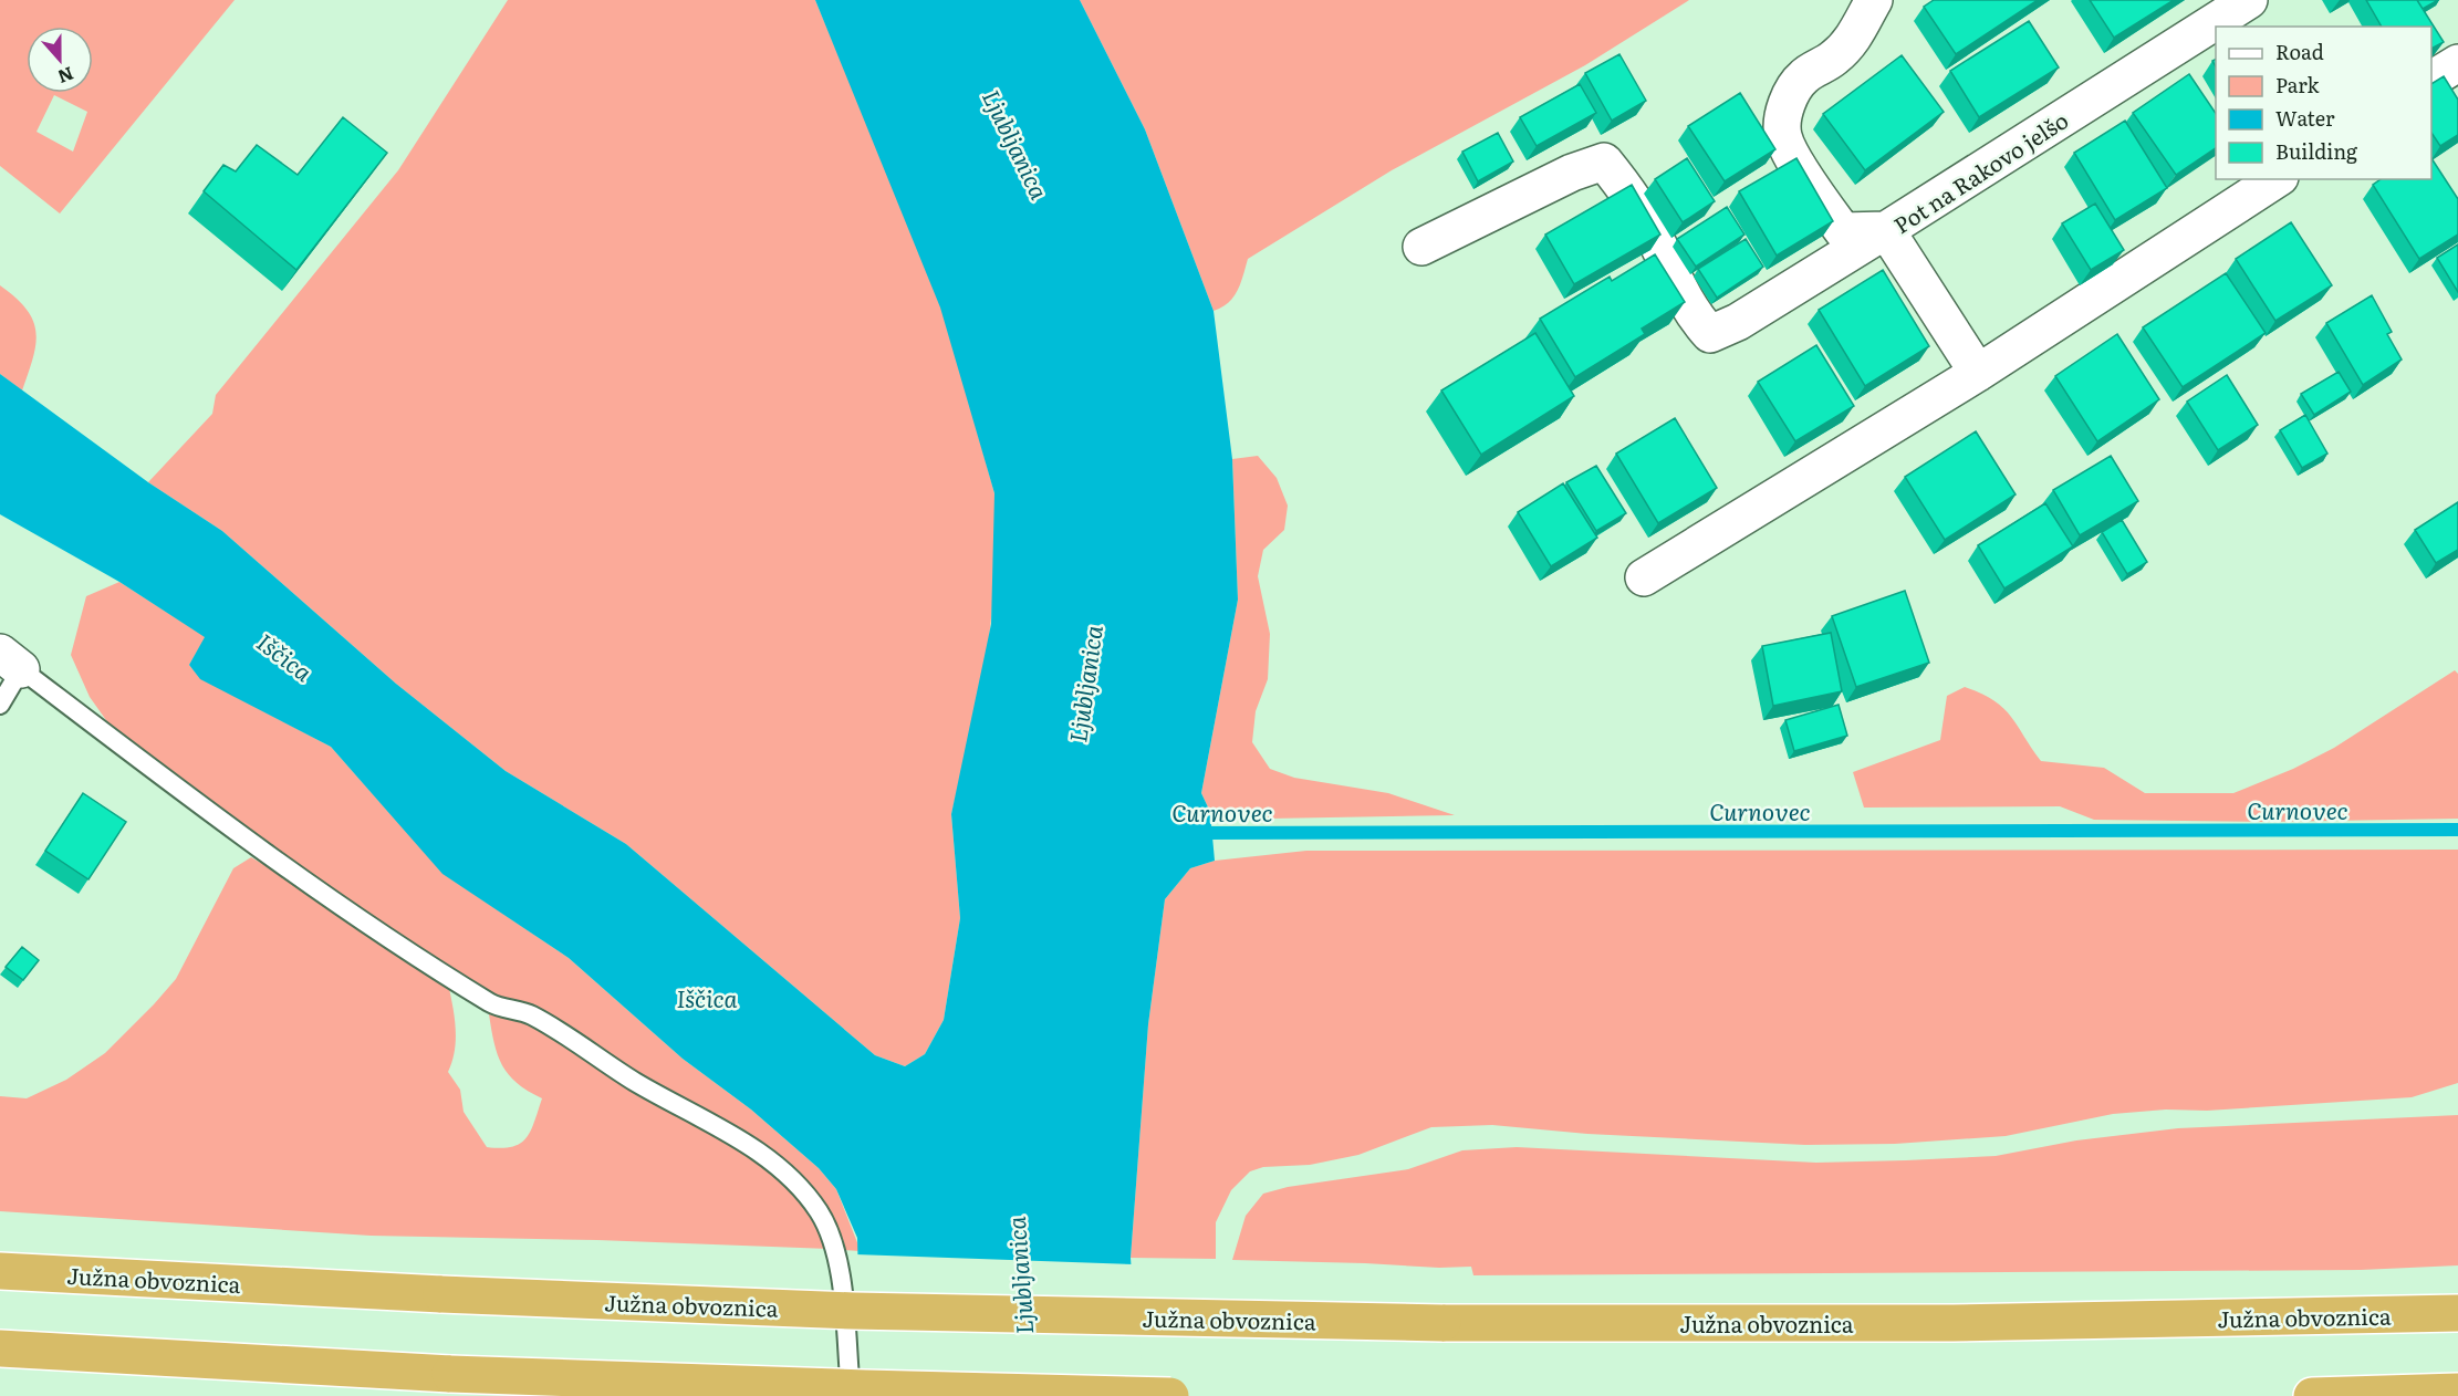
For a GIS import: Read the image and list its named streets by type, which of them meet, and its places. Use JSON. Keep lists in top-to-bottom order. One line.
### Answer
{"streets":{"highway":["Južna obvoznica"],"street":["Pot na Rakovo jelšo"]},"water":["Ljubljanica","Iščica","Curnovec"],"legend":["Road","Park","Water","Building"],"north":"bottom"}
